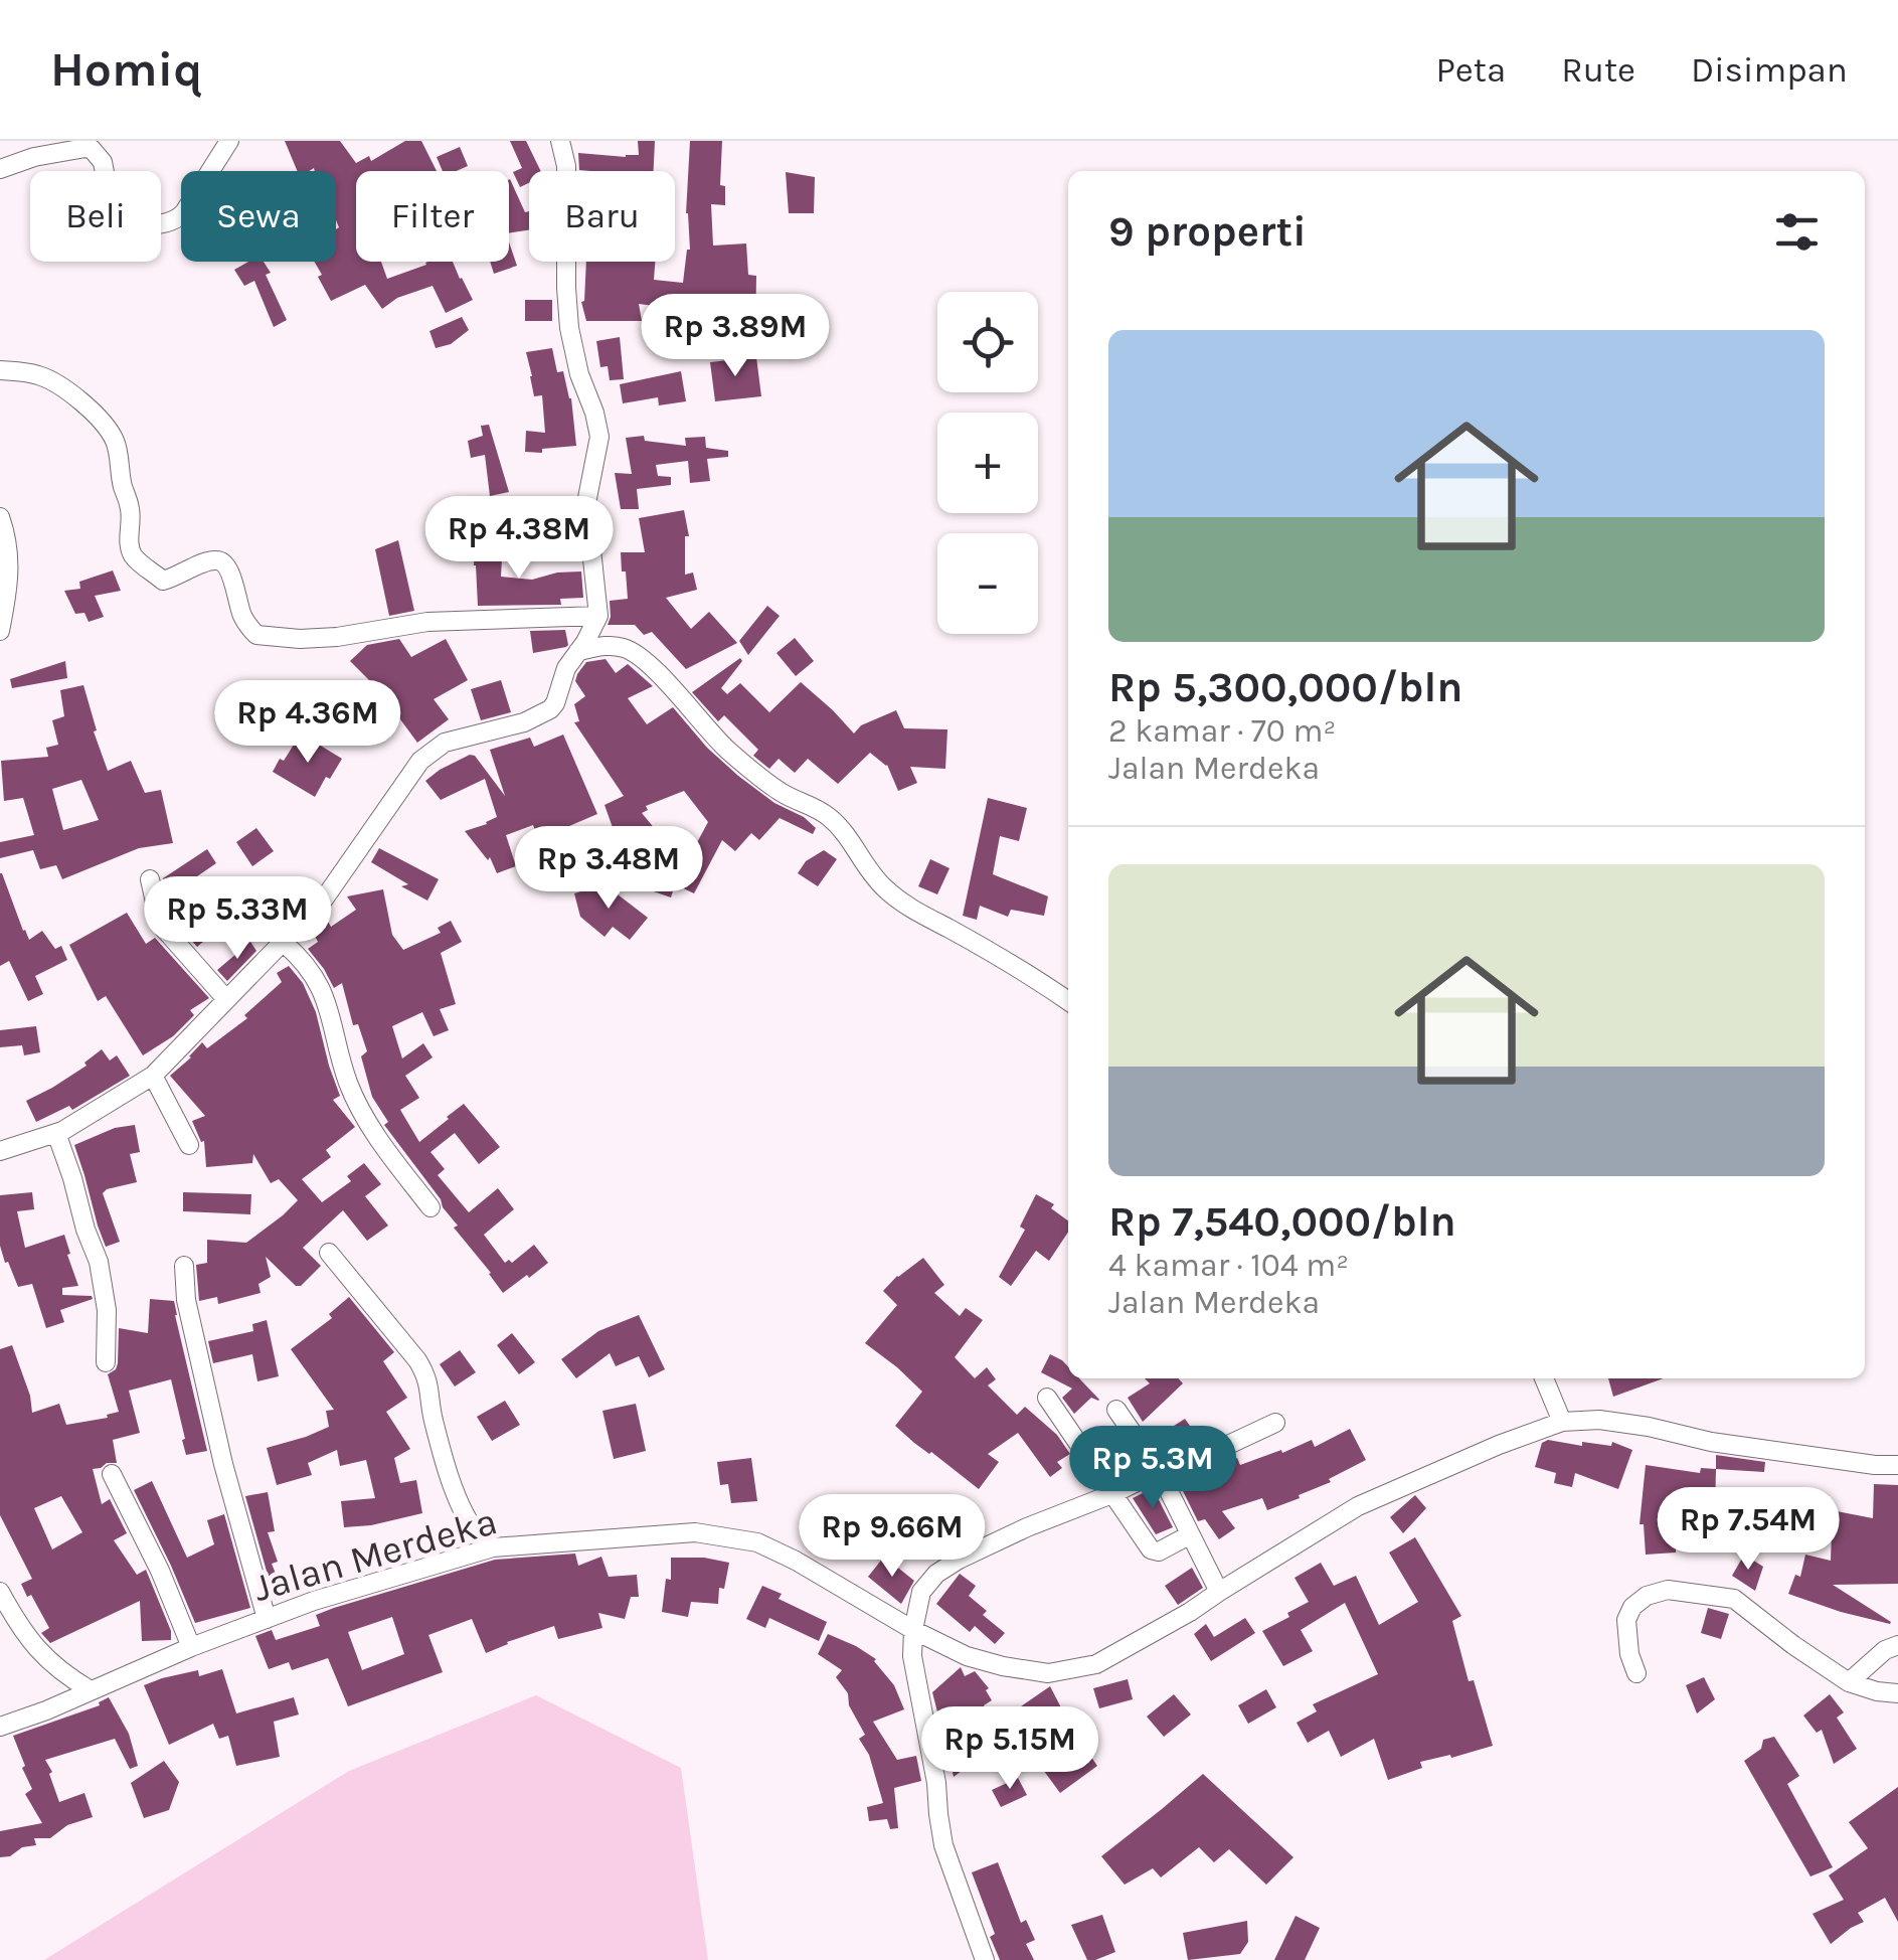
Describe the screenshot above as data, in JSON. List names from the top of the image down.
{
  "streets": {
    "street": ["Jalan Merdeka"]
  },
  "page": {
    "header": "Homiq",
    "nav": ["Peta", "Rute", "Disimpan"],
    "chip": [
      "Beli",
      "Sewa",
      "Filter",
      "Baru"
    ],
    "heading": "9 properti",
    "map_buttons": ["+", "−"],
    "list": [
      {
        "name": "Rp 5,300,000/bln",
        "note": "2 kamar · 70 m² · Jalan Merdeka"
      },
      {
        "name": "Rp 7,540,000/bln",
        "note": "4 kamar · 104 m² · Jalan Merdeka"
      }
    ],
    "price": [
      "Rp 3.89M",
      "Rp 4.38M",
      "Rp 4.36M",
      "Rp 3.48M",
      "Rp 5.33M",
      "Rp 5.3M",
      "Rp 7.54M",
      "Rp 9.66M",
      "Rp 5.15M"
    ]
  }
}
